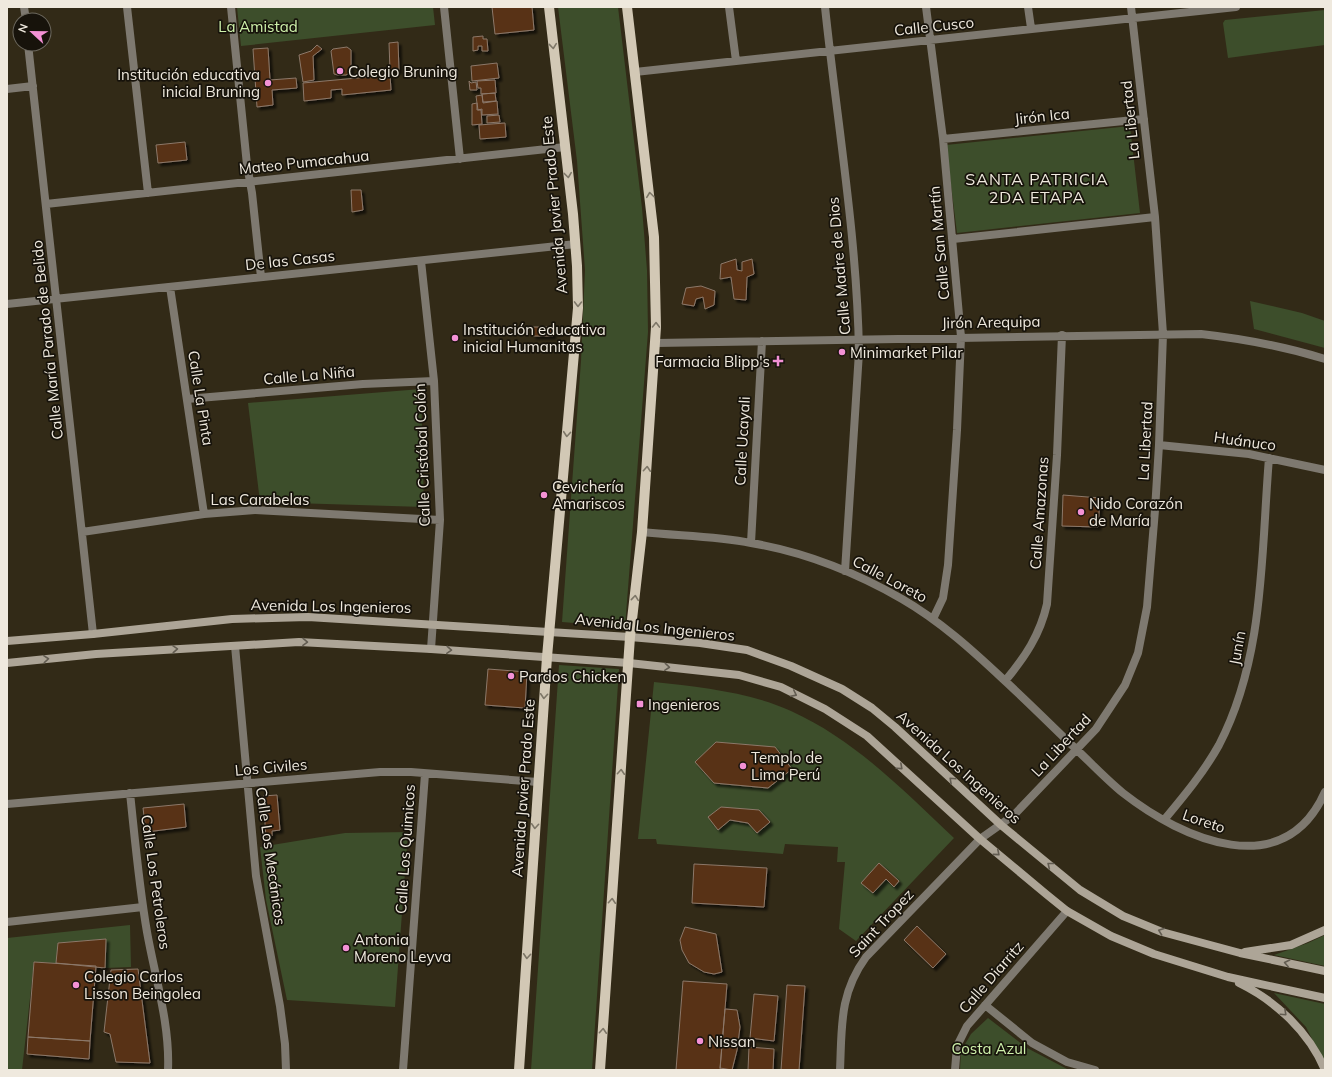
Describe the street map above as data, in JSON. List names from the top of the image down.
{
  "streets": {
    "main road": ["Avenida Javier Prado Este"],
    "street": [
      "Calle Cusco",
      "Jirón Ica",
      "La Libertad",
      "Mateo Pumacahua",
      "Calle San Martín",
      "De las Casas",
      "Calle Madre de Dios",
      "Jirón Arequipa",
      "Calle María Parado de Belido",
      "Calle La Niña",
      "Calle La Pinta",
      "Calle Ucayali",
      "Huánuco",
      "Calle Cristóbal Colón",
      "Las Carabelas",
      "Calle Amazonas",
      "Calle Loreto",
      "Avenida Los Ingenieros",
      "Junín",
      "Los Civiles",
      "Loreto",
      "Calle Los Quimicos",
      "Calle Los Mecánicos",
      "Calle Los Petroleros",
      "Saint Tropez",
      "Calle Diarritz"
    ]
  },
  "crossings": [
    ["Calle Cusco", "La Libertad"],
    ["Calle Cusco", "Calle San Martín"],
    ["Calle Cusco", "Calle Madre de Dios"],
    ["Jirón Ica", "La Libertad"],
    ["Jirón Ica", "Calle San Martín"],
    ["La Libertad", "Jirón Arequipa"],
    ["La Libertad", "Huánuco"],
    ["La Libertad", "Calle Loreto"],
    ["La Libertad", "Avenida Los Ingenieros"],
    ["La Libertad", "Loreto"],
    ["La Libertad", "Saint Tropez"],
    ["Mateo Pumacahua", "Avenida Javier Prado Este"],
    ["Mateo Pumacahua", "Calle María Parado de Belido"],
    ["Avenida Javier Prado Este", "De las Casas"],
    ["Avenida Javier Prado Este", "Avenida Los Ingenieros"],
    ["Avenida Javier Prado Este", "Los Civiles"],
    ["Calle San Martín", "Jirón Arequipa"],
    ["Calle San Martín", "Calle Loreto"],
    ["De las Casas", "Calle María Parado de Belido"],
    ["De las Casas", "Calle La Pinta"],
    ["De las Casas", "Calle Cristóbal Colón"],
    ["Calle Madre de Dios", "Jirón Arequipa"],
    ["Calle Madre de Dios", "Calle Loreto"],
    ["Jirón Arequipa", "Calle Ucayali"],
    ["Jirón Arequipa", "Calle Amazonas"],
    ["Calle María Parado de Belido", "Las Carabelas"],
    ["Calle María Parado de Belido", "Avenida Los Ingenieros"],
    ["Calle La Niña", "Calle La Pinta"],
    ["Calle La Niña", "Calle Cristóbal Colón"],
    ["Calle La Pinta", "Las Carabelas"],
    ["Calle Ucayali", "Calle Loreto"],
    ["Huánuco", "Junín"],
    ["Calle Cristóbal Colón", "Las Carabelas"],
    ["Calle Cristóbal Colón", "Avenida Los Ingenieros"],
    ["Calle Amazonas", "Calle Loreto"],
    ["Calle Loreto", "Loreto"],
    ["Avenida Los Ingenieros", "Saint Tropez"],
    ["Junín", "Loreto"],
    ["Los Civiles", "Calle Los Quimicos"],
    ["Los Civiles", "Calle Los Mecánicos"],
    ["Los Civiles", "Calle Los Petroleros"]
  ],
  "districts": ["SANTA PATRICIA 2DA ETAPA"],
  "parks": ["La Amistad", "Costa Azul"],
  "places": {
    "other": [
      "Colegio Bruning",
      "Institución educativa inicial Bruning",
      "Institución educativa inicial Humanitas",
      "Minimarket Pilar",
      "Cevichería Amariscos",
      "Nido Corazón de María",
      "Pardos Chicken",
      "Templo de Lima Perú",
      "Antonia Moreno Leyva",
      "Colegio Carlos Lisson Beingolea",
      "Nissan"
    ],
    "health": ["Farmacia Blipp's"],
    "transit": ["Ingenieros"]
  },
  "north": "left"
}
